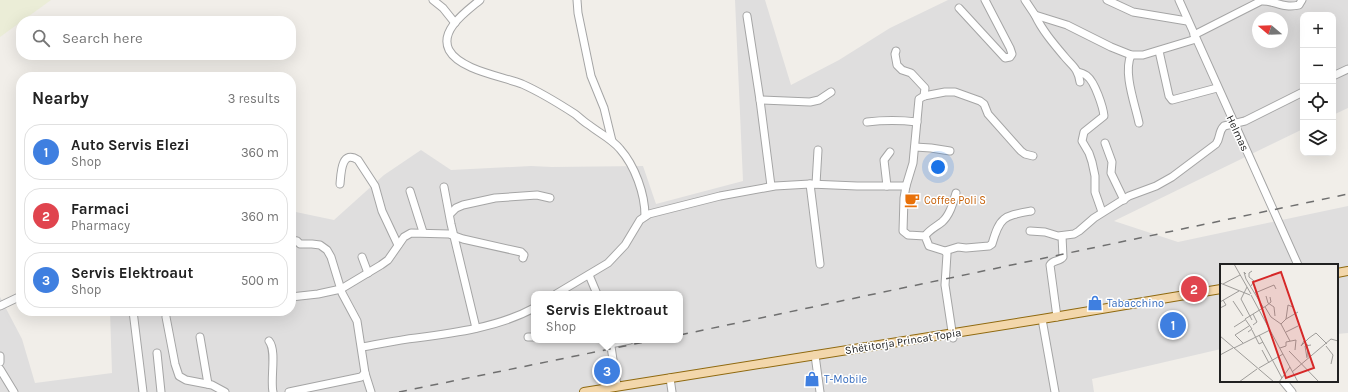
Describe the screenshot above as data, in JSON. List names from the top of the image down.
{
  "streets": {
    "main road": ["Shëtitorja Princat Topia"],
    "street": ["Helmas"]
  },
  "places": {
    "cafe": ["Coffee Poli S"],
    "shop": ["Tabacchino", "T-Mobile"]
  },
  "north": "left",
  "page": {
    "map_buttons": ["+", "−"],
    "search": "Search here",
    "heading": ["Nearby", "3 results"],
    "list": [
      {
        "mark": "1",
        "name": "Auto Servis Elezi",
        "note": "Shop",
        "value": "360 m"
      },
      {
        "mark": "2",
        "name": "Farmaci",
        "note": "Pharmacy",
        "value": "360 m"
      },
      {
        "mark": "3",
        "name": "Servis Elektroaut",
        "note": "Shop",
        "value": "500 m"
      }
    ],
    "pins": ["2", "1", "3"],
    "popup": ["Servis Elektroaut", "Shop"]
  }
}
